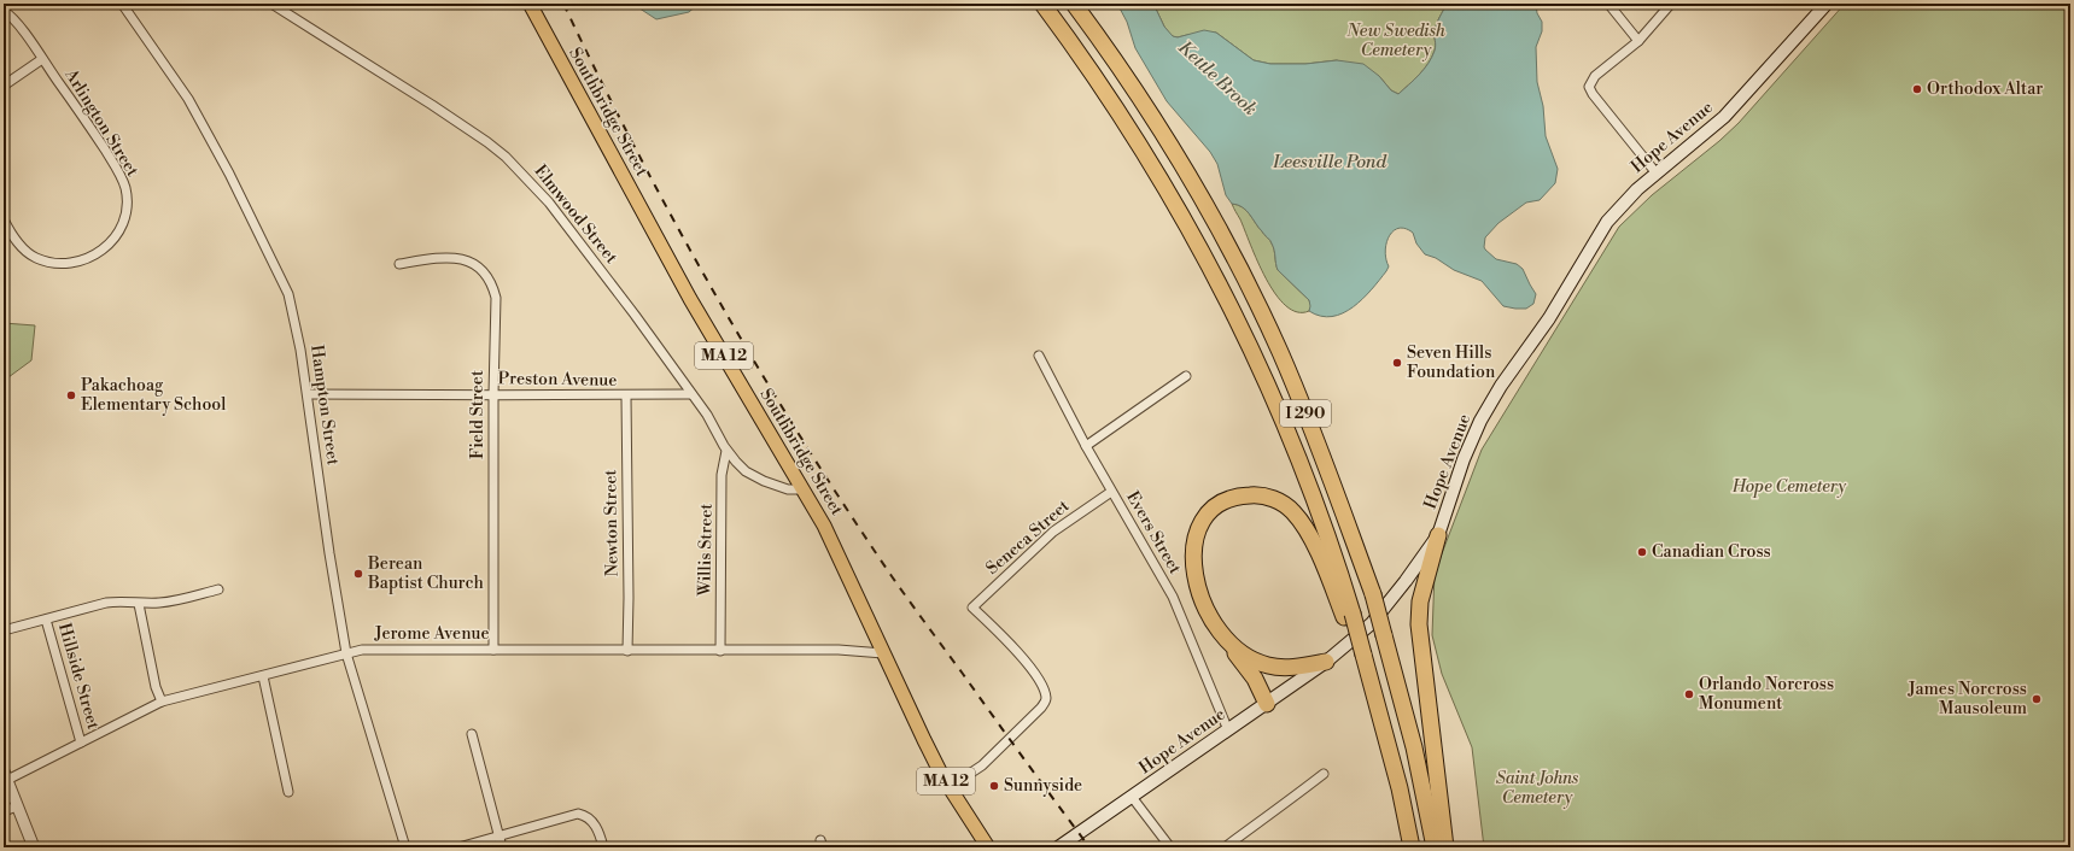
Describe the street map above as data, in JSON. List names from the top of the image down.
{
  "streets": {
    "highway": ["I 290"],
    "main road": ["Southbridge Street", "Hope Avenue", "MA 12"],
    "street": [
      "Arlington Street",
      "Elmwood Street",
      "Preston Avenue",
      "Hampton Street",
      "Field Street",
      "Newton Street",
      "Evers Street",
      "Seneca Street",
      "Willis Street",
      "Jerome Avenue",
      "Hillside Street"
    ]
  },
  "crossings": [
    ["Southbridge Street", "Elmwood Street"],
    ["Southbridge Street", "Seneca Street"],
    ["Southbridge Street", "Jerome Avenue"],
    ["Hope Avenue", "Evers Street"],
    ["Elmwood Street", "Preston Avenue"],
    ["Elmwood Street", "Willis Street"],
    ["Preston Avenue", "Hampton Street"],
    ["Preston Avenue", "Field Street"],
    ["Preston Avenue", "Newton Street"],
    ["Hampton Street", "Jerome Avenue"],
    ["Field Street", "Jerome Avenue"],
    ["Newton Street", "Jerome Avenue"],
    ["Evers Street", "Seneca Street"],
    ["Willis Street", "Jerome Avenue"],
    ["Jerome Avenue", "Hillside Street"]
  ],
  "water": ["Kettle Brook", "Leesville Pond"],
  "parks": ["New Swedish Cemetery", "Hope Cemetery", "Saint Johns Cemetery"],
  "places": [
    "Orthodox Altar",
    "Seven Hills Foundation",
    "Pakachoag Elementary School",
    "Canadian Cross",
    "Berean Baptist Church",
    "Orlando Norcross Monument",
    "James Norcross Mausoleum",
    "Sunnyside"
  ]
}
